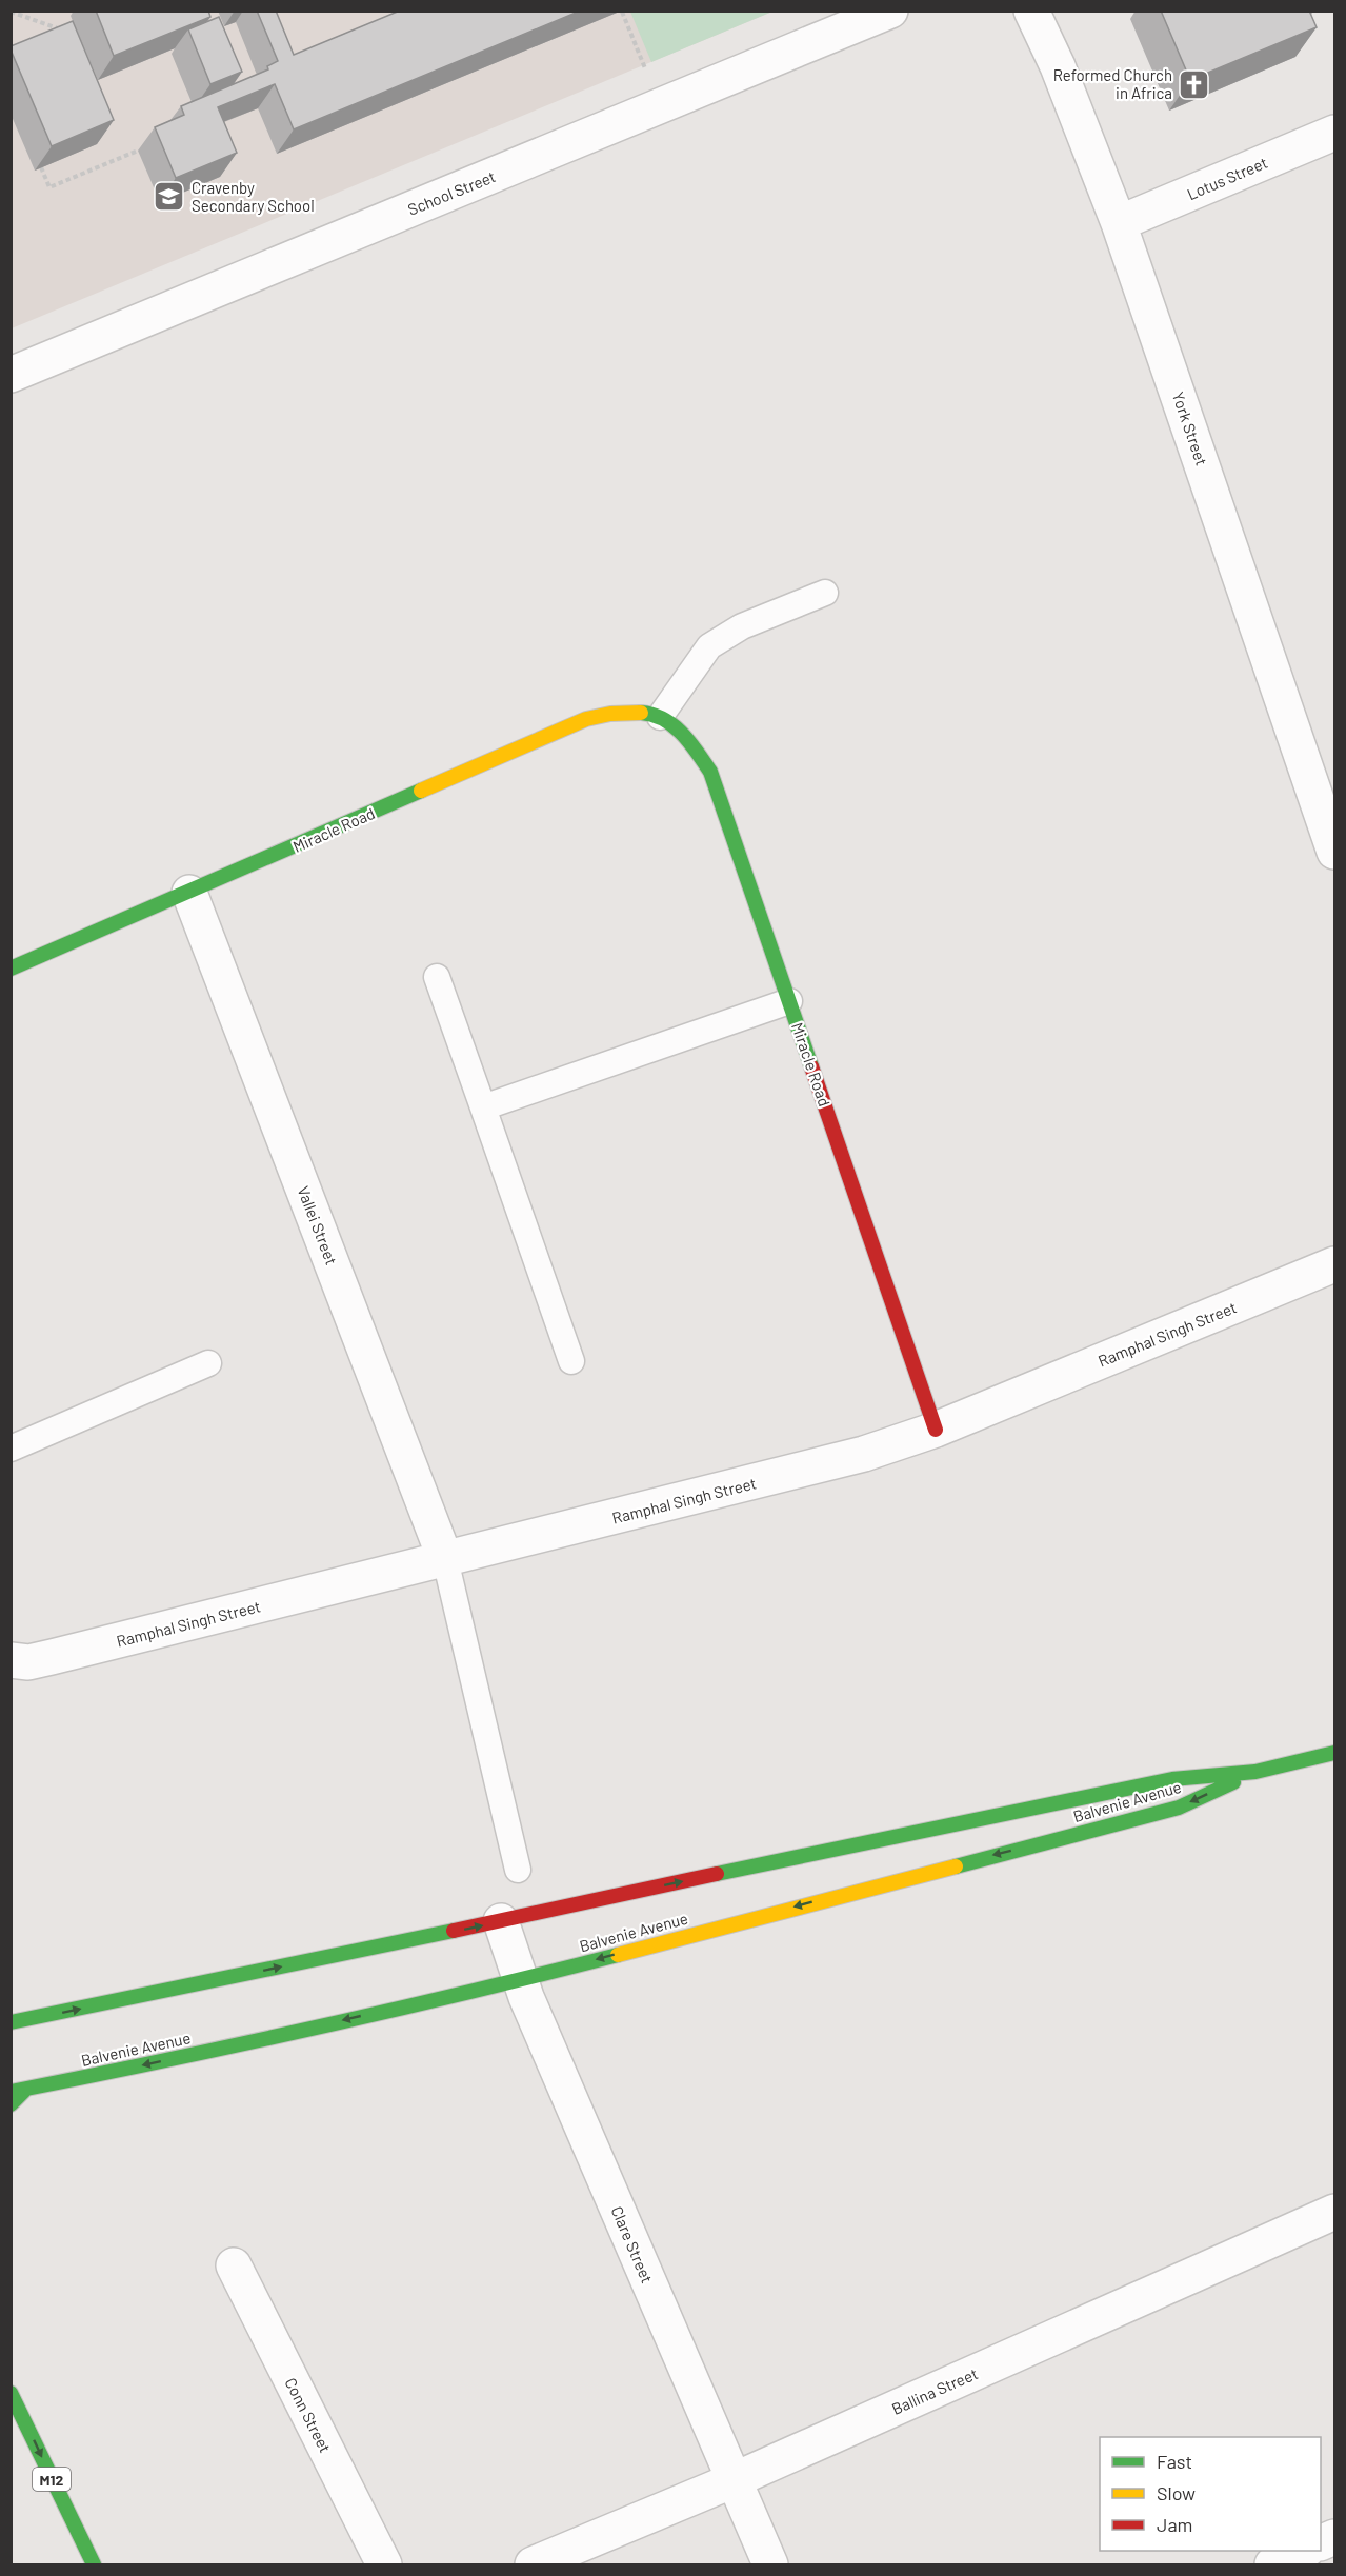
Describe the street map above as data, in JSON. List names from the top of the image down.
{
  "streets": {
    "street": [
      "Lotus Street",
      "School Street",
      "York Street",
      "Miracle Road",
      "Vallei Street",
      "Ramphal Singh Street",
      "Balvenie Avenue",
      "Clare Street",
      "Ballina Street",
      "Conn Street",
      "M12"
    ]
  },
  "crossings": [
    ["Lotus Street", "York Street"],
    ["Miracle Road", "Vallei Street"],
    ["Miracle Road", "Ramphal Singh Street"],
    ["Vallei Street", "Ramphal Singh Street"],
    ["Balvenie Avenue", "Clare Street"],
    ["Clare Street", "Ballina Street"]
  ],
  "places": {
    "church": ["Reformed Church in Africa"],
    "school or university": ["Cravenby Secondary School"]
  },
  "legend": ["Fast", "Slow", "Jam"]
}
